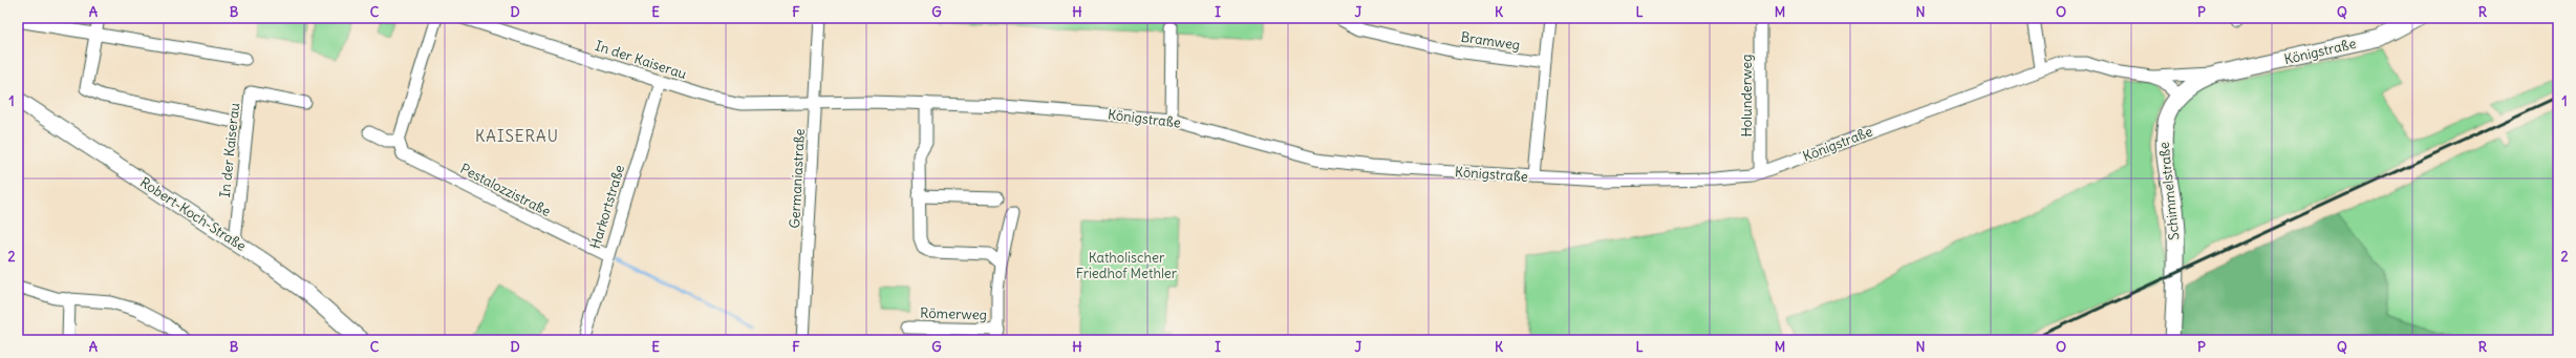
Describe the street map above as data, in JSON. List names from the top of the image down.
{
  "streets": {
    "street": [
      "Bramweg",
      "Königstraße",
      "In der Kaiserau",
      "Holunderweg",
      "Germaniastraße",
      "Pestalozzistraße",
      "Schimmelstraße",
      "Harkortstraße",
      "Robert-Koch-Straße",
      "Römerweg"
    ]
  },
  "crossings": [
    ["Königstraße", "In der Kaiserau"],
    ["Königstraße", "Holunderweg"],
    ["Königstraße", "Germaniastraße"],
    ["Königstraße", "Schimmelstraße"],
    ["In der Kaiserau", "Germaniastraße"],
    ["In der Kaiserau", "Harkortstraße"],
    ["In der Kaiserau", "Robert-Koch-Straße"],
    ["Pestalozzistraße", "Harkortstraße"]
  ],
  "districts": ["KAISERAU"],
  "parks": ["Katholischer Friedhof Methler"],
  "grid": {
    "columns": [
      "A",
      "B",
      "C",
      "D",
      "E",
      "F",
      "G",
      "H",
      "I",
      "J",
      "K",
      "L",
      "M",
      "N",
      "O",
      "P",
      "Q",
      "R"
    ],
    "rows": ["1", "2"]
  }
}
